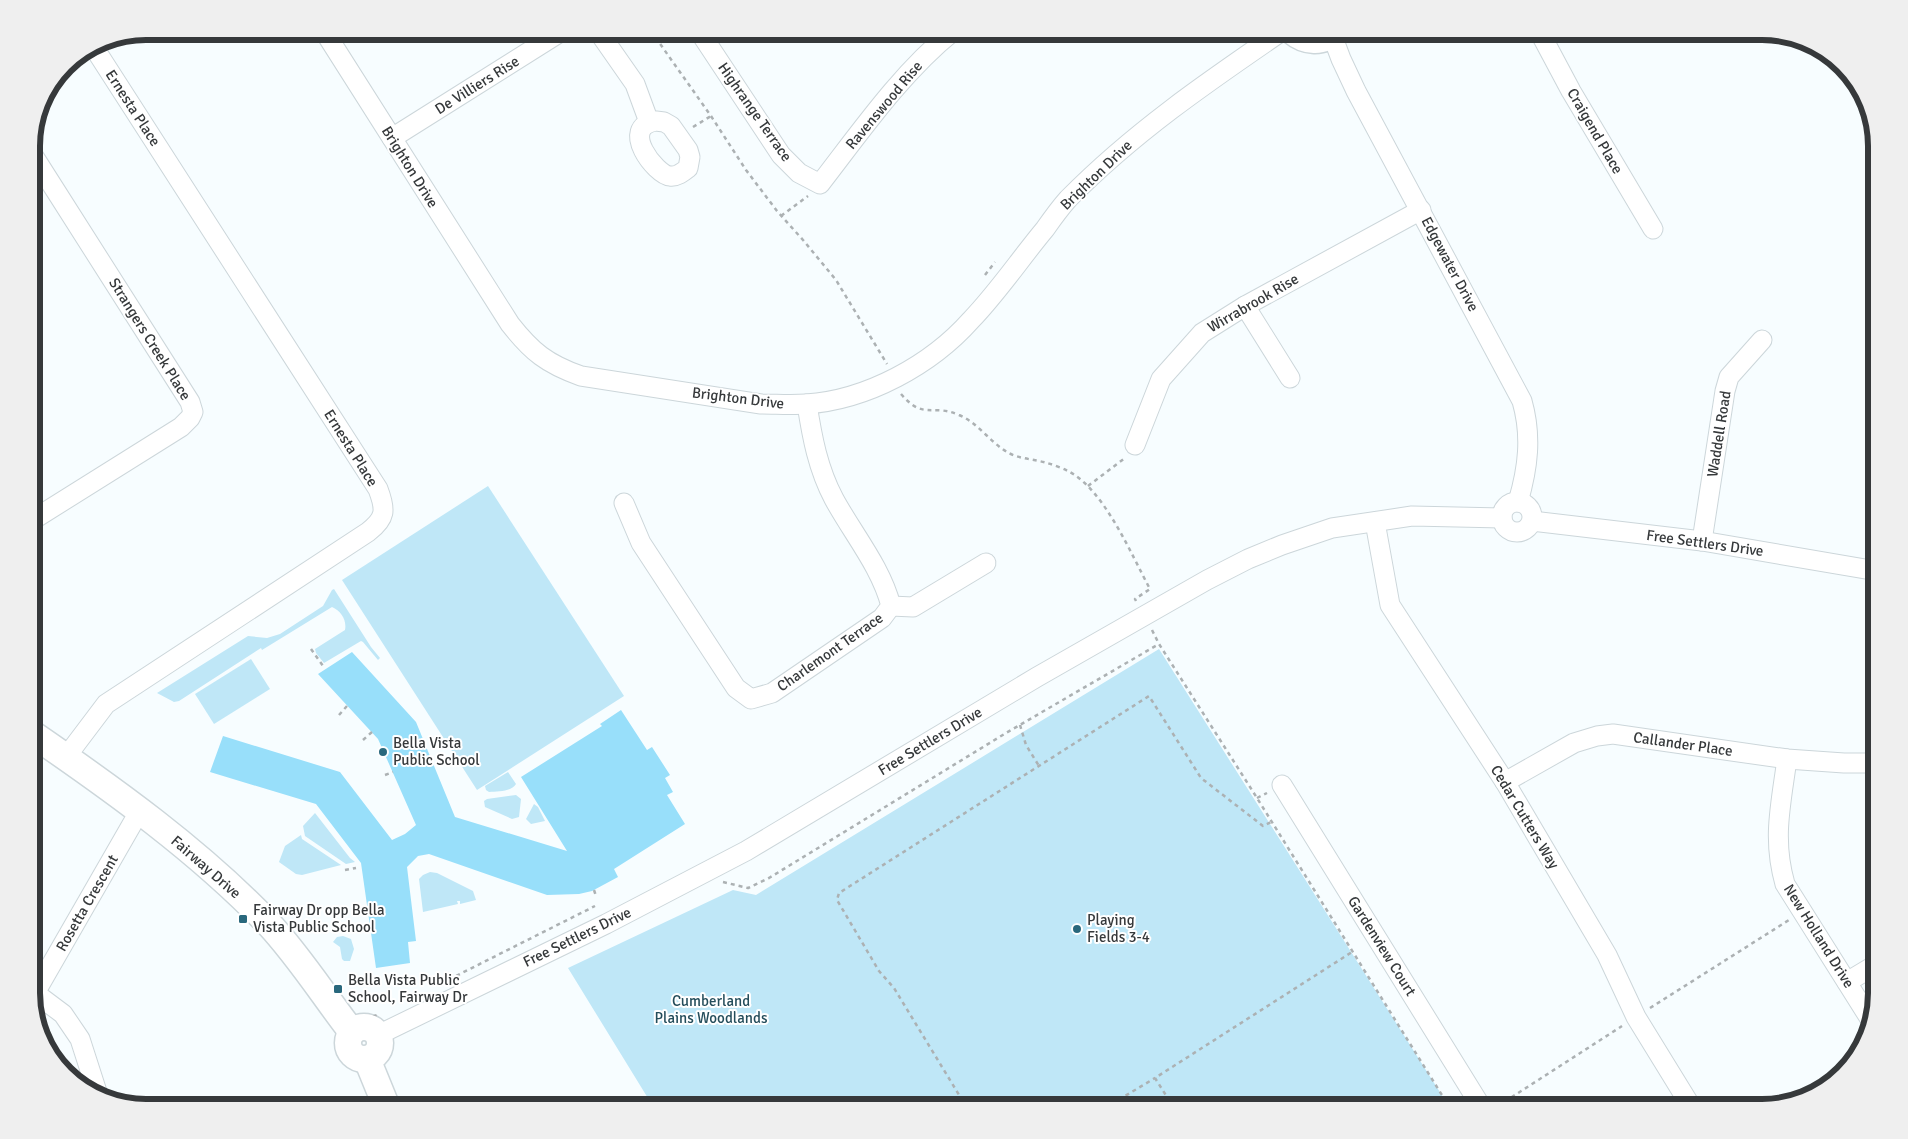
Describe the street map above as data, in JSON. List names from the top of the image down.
{
  "streets": {
    "street": [
      "De Villiers Rise",
      "Ravenswood Rise",
      "Ernesta Place",
      "Highrange Terrace",
      "Craigend Place",
      "Brighton Drive",
      "Edgewater Drive",
      "Wirrabrook Rise",
      "Strangers Creek Place",
      "Waddell Road",
      "Free Settlers Drive",
      "Charlemont Terrace",
      "Callander Place",
      "Cedar Cutters Way",
      "Fairway Drive",
      "Rosetta Crescent",
      "New Holland Drive",
      "Gardenview Court"
    ]
  },
  "crossings": [
    ["De Villiers Rise", "Brighton Drive"],
    ["Ravenswood Rise", "Highrange Terrace"],
    ["Ernesta Place", "Fairway Drive"],
    ["Brighton Drive", "Charlemont Terrace"],
    ["Edgewater Drive", "Wirrabrook Rise"],
    ["Edgewater Drive", "Free Settlers Drive"],
    ["Waddell Road", "Free Settlers Drive"],
    ["Free Settlers Drive", "Cedar Cutters Way"],
    ["Free Settlers Drive", "Fairway Drive"],
    ["Callander Place", "Cedar Cutters Way"],
    ["Callander Place", "New Holland Drive"],
    ["Fairway Drive", "Rosetta Crescent"]
  ],
  "parks": ["Cumberland Plains Woodlands"],
  "places": {
    "other": ["Bella Vista Public School", "Playing Fields 3-4"],
    "transit": ["Fairway Dr opp Bella Vista Public School", "Bella Vista Public School, Fairway Dr"]
  }
}
